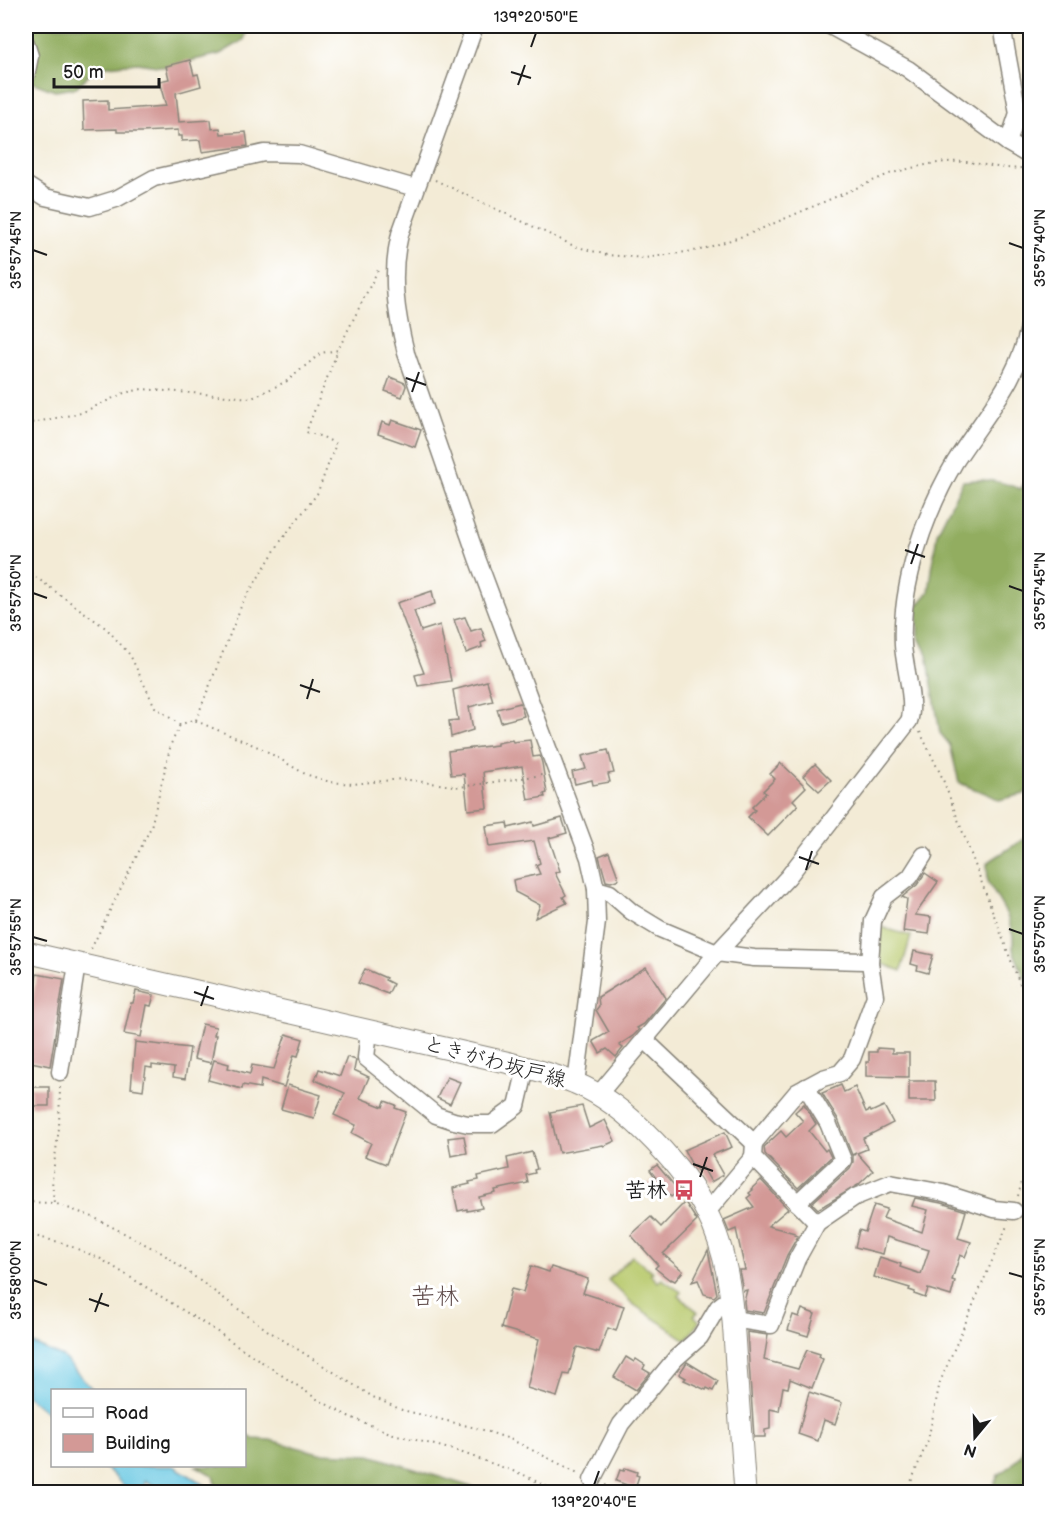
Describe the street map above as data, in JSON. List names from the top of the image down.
{
  "streets": {
    "main road": ["ときがわ坂戸線"]
  },
  "districts": ["苦林"],
  "places": {
    "bus stop": ["苦林"]
  },
  "legend": ["Road", "Building"],
  "scale_bar": "50 m",
  "north": "bottom",
  "coordinates": [
    "139°20'50\"E",
    "35°57'40\"N",
    "35°57'45\"N",
    "35°57'50\"N",
    "35°57'55\"N",
    "35°58'00\"N",
    "139°20'40\"E"
  ]
}
